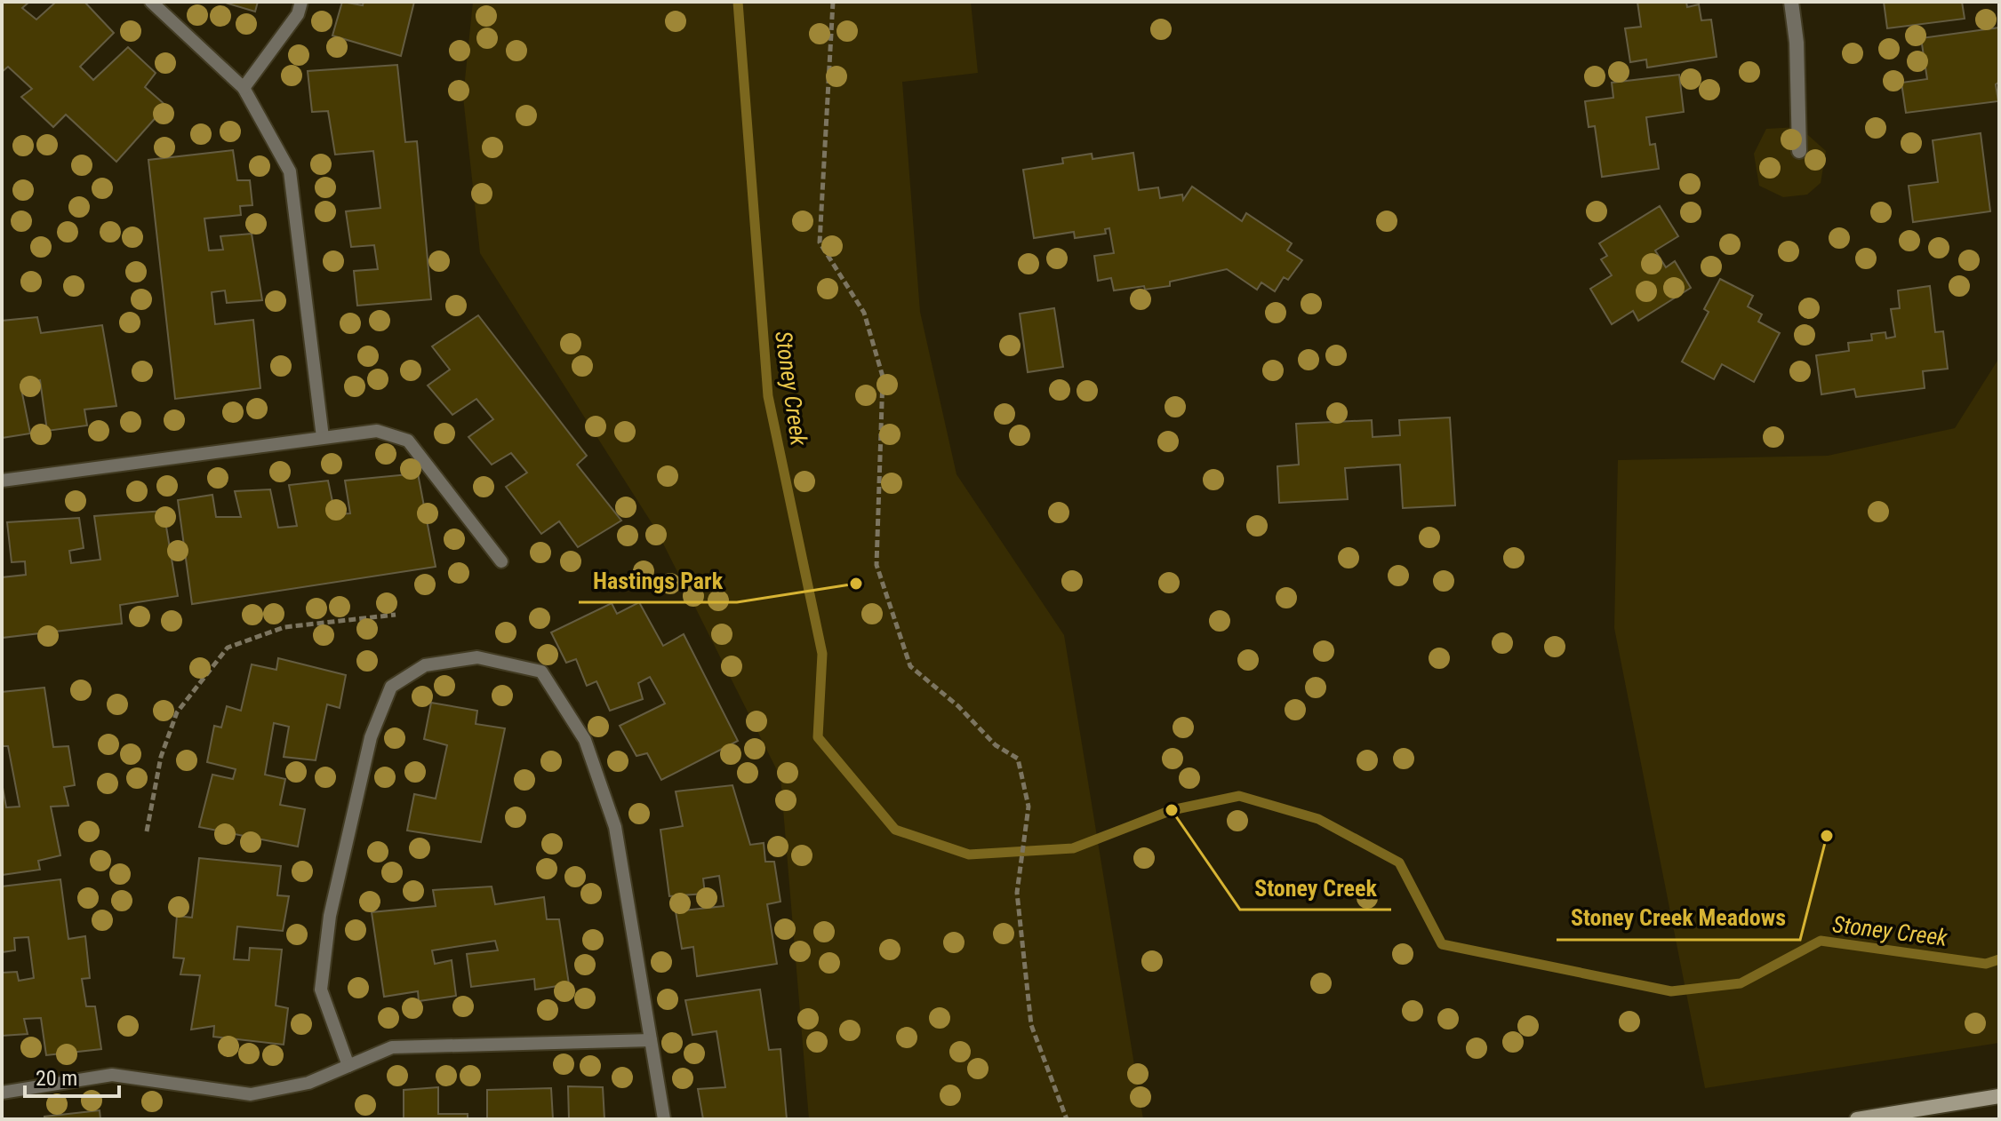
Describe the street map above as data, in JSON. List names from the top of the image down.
{
  "water": ["Stoney Creek"],
  "places": ["Hastings Park", "Stoney Creek", "Stoney Creek Meadows"],
  "scale_bar": "20 m"
}
